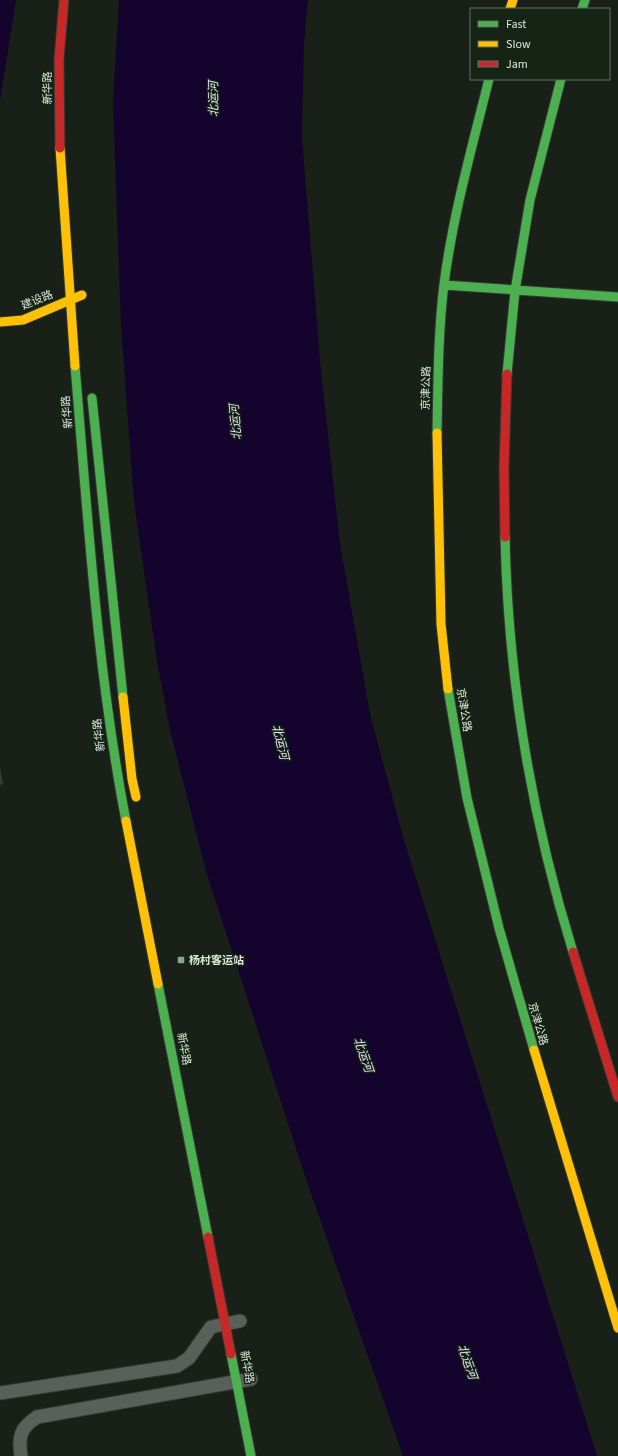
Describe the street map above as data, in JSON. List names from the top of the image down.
{
  "streets": {
    "main road": ["新华路", "建设路", "京津公路"]
  },
  "crossings": [
    ["新华路", "建设路"]
  ],
  "water": ["北运河"],
  "places": {
    "transit": ["杨村客运站"]
  },
  "legend": ["Fast", "Slow", "Jam"]
}
